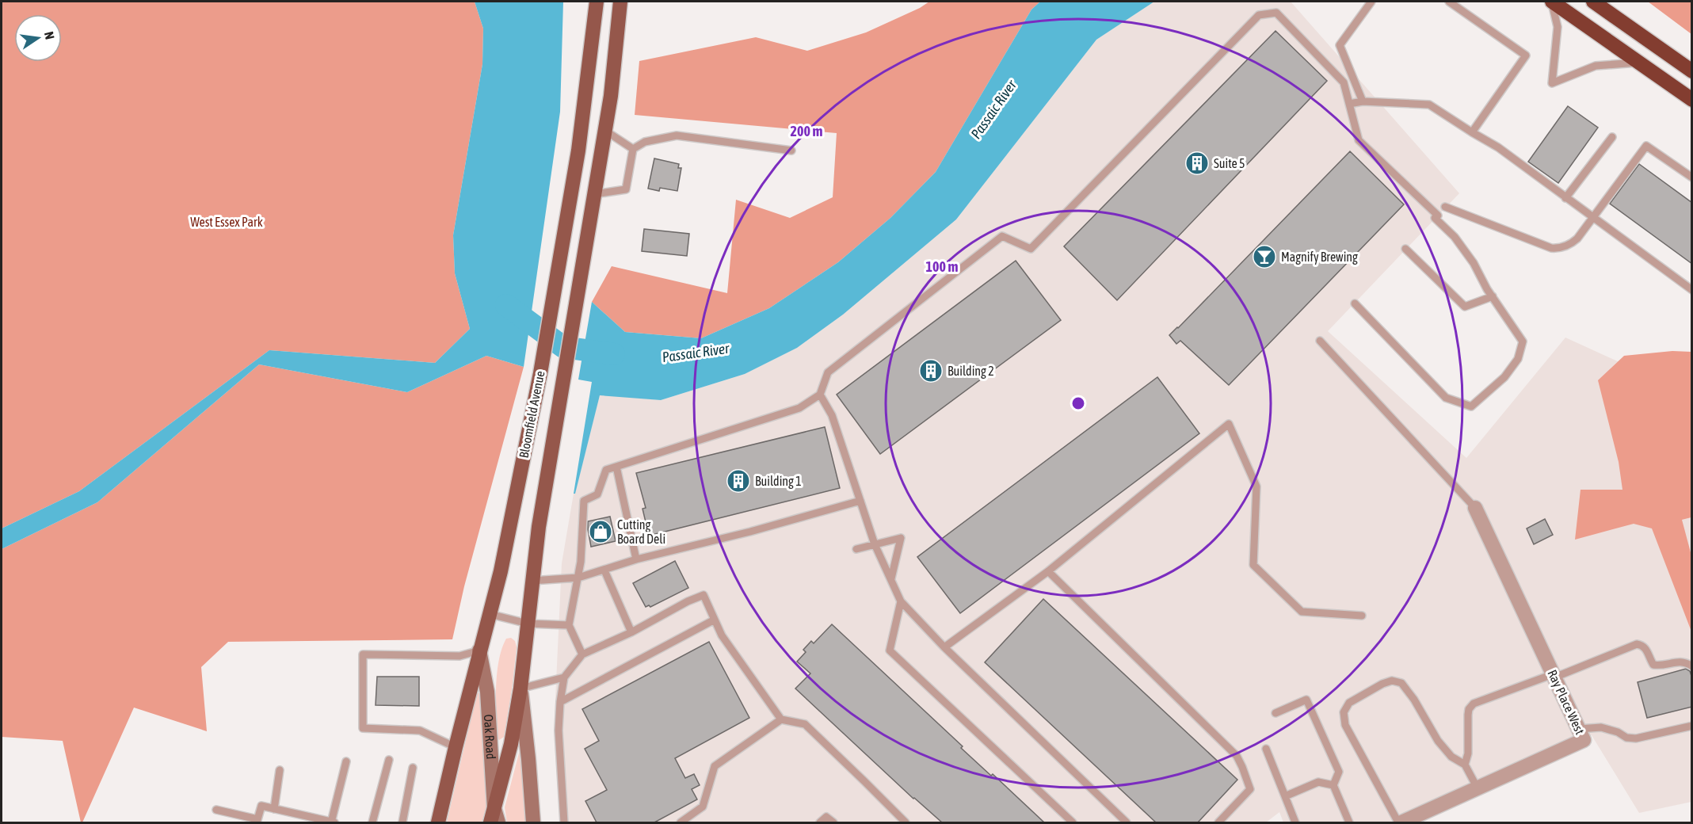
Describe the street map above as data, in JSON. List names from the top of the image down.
{
  "streets": {
    "main road": ["Bloomfield Avenue"],
    "street": ["Ray Place West", "Oak Road"]
  },
  "crossings": [
    ["Bloomfield Avenue", "Oak Road"]
  ],
  "water": ["Passaic River"],
  "parks": ["West Essex Park"],
  "places": {
    "building": ["Suite 5", "Building 2", "Building 1"],
    "bar": ["Magnify Brewing"],
    "shop": ["Cutting Board Deli"]
  },
  "north": "right",
  "rings": ["200 m", "100 m"]
}
